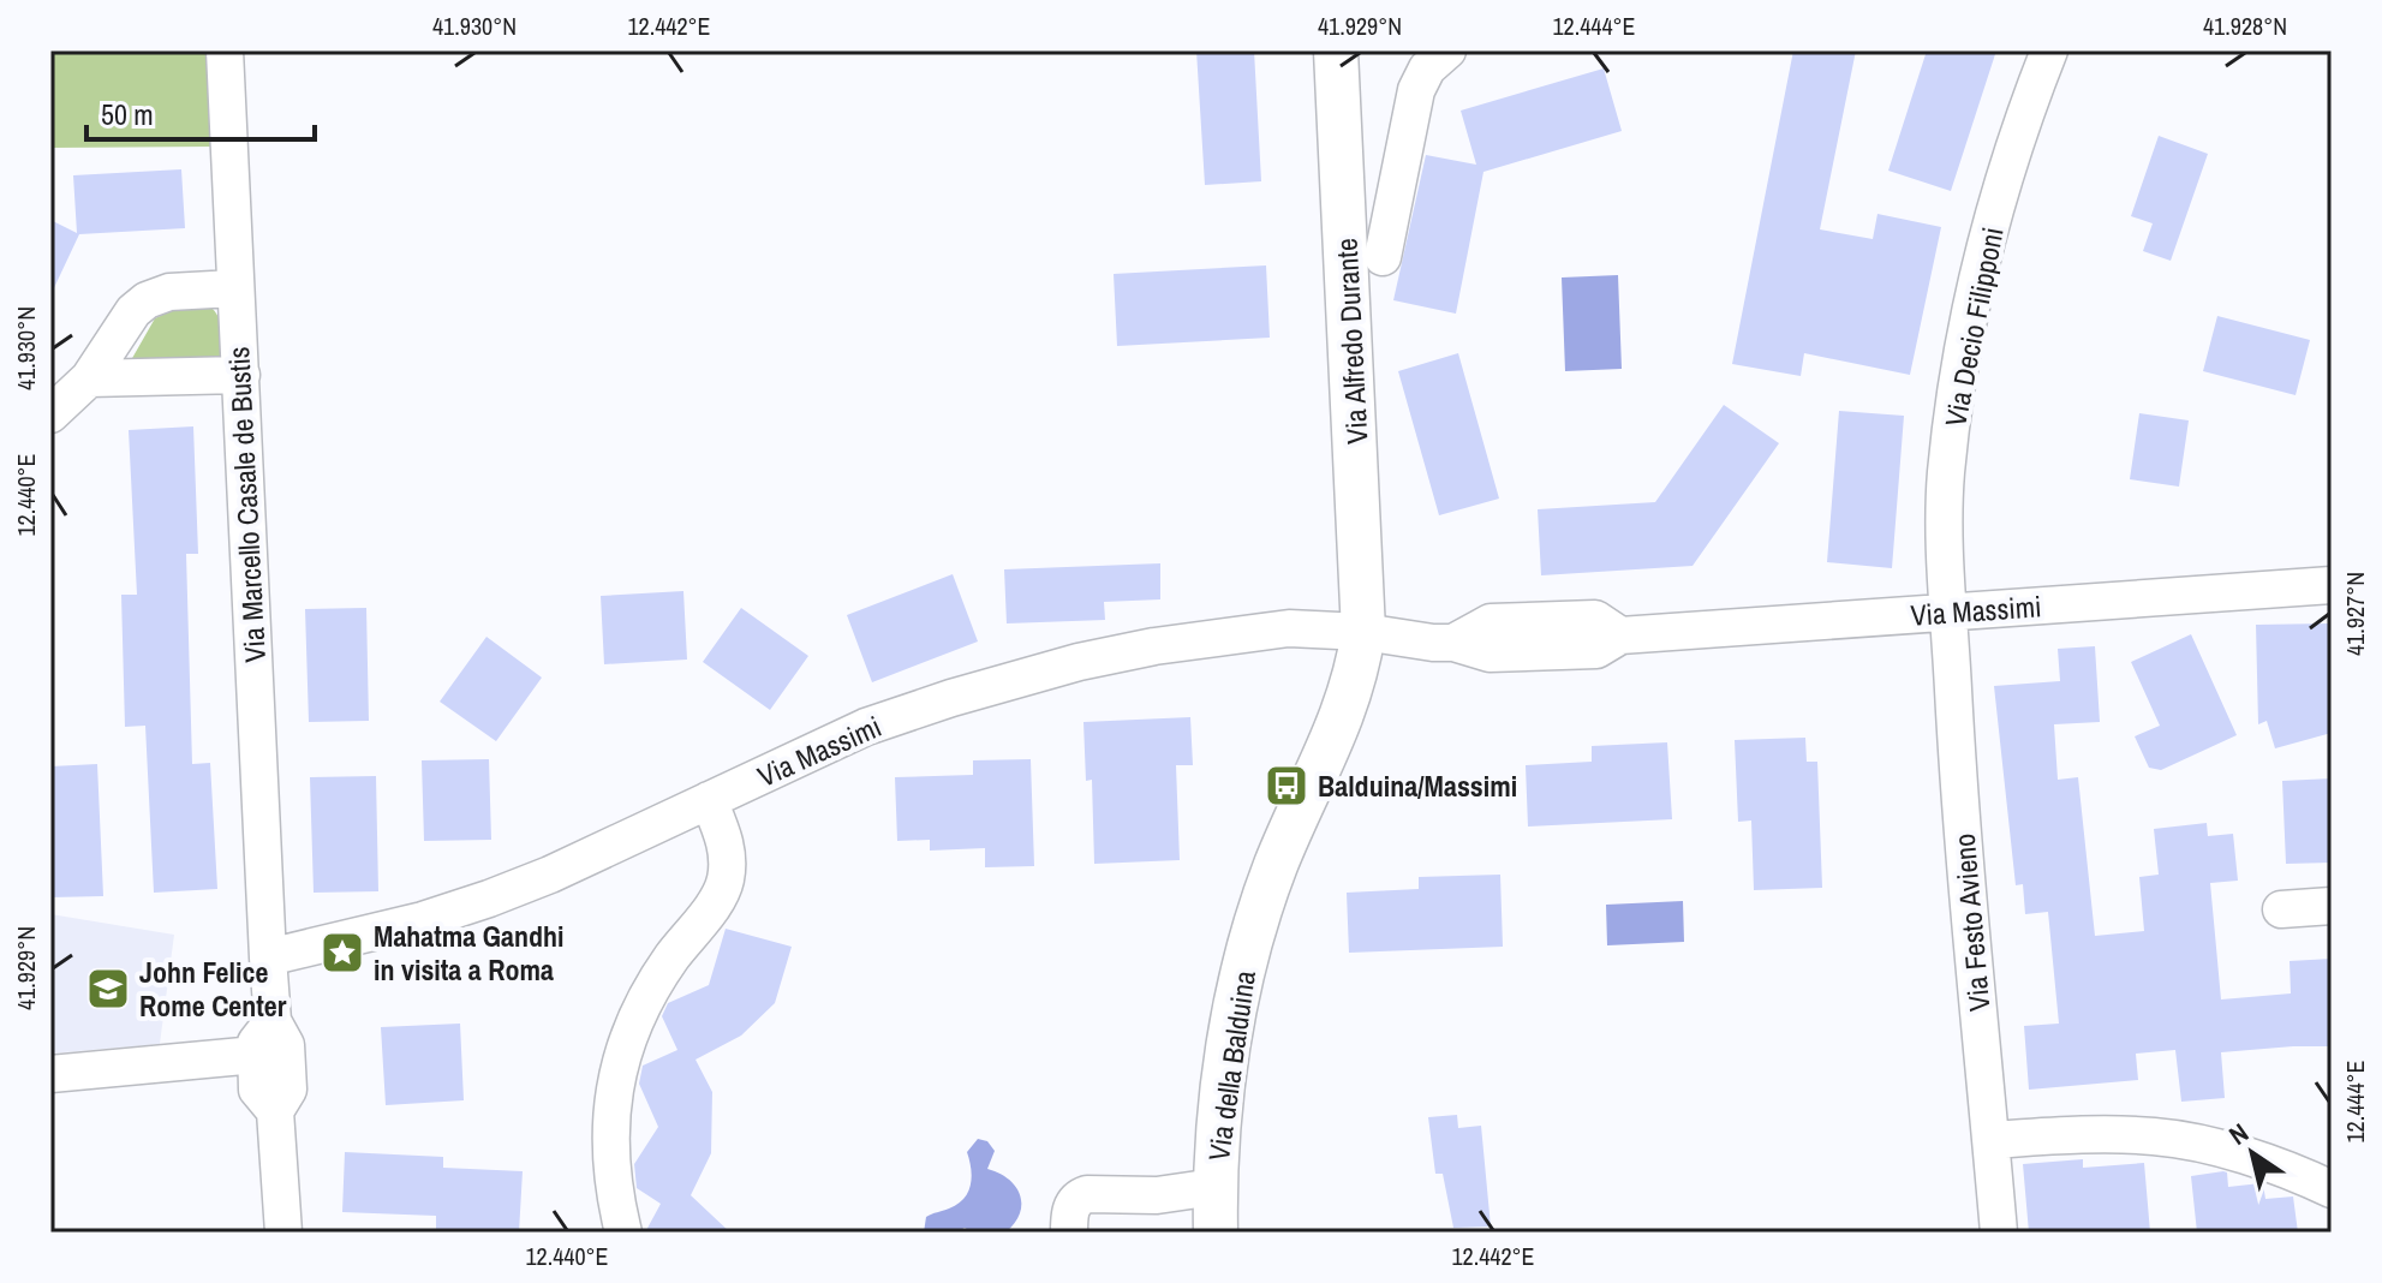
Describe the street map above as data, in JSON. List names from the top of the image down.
{
  "streets": {
    "street": [
      "Via Decio Filipponi",
      "Via Alfredo Durante",
      "Via Marcello Casale de Bustis",
      "Via Massimi",
      "Via Festo Avieno",
      "Via della Balduina"
    ]
  },
  "crossings": [
    ["Via Decio Filipponi", "Via Massimi"],
    ["Via Decio Filipponi", "Via Festo Avieno"],
    ["Via Alfredo Durante", "Via Massimi"],
    ["Via Alfredo Durante", "Via della Balduina"],
    ["Via Marcello Casale de Bustis", "Via Massimi"],
    ["Via Massimi", "Via Festo Avieno"],
    ["Via Massimi", "Via della Balduina"]
  ],
  "places": {
    "bus stop": ["Balduina/Massimi"],
    "place": ["Mahatma Gandhi in visita a Roma"],
    "school or university": ["John Felice Rome Center"]
  },
  "scale_bar": "50 m",
  "north": "top left",
  "coordinates": [
    "41.930°N",
    "12.442°E",
    "41.929°N",
    "12.444°E",
    "41.928°N",
    "12.440°E",
    "41.927°N"
  ]
}
